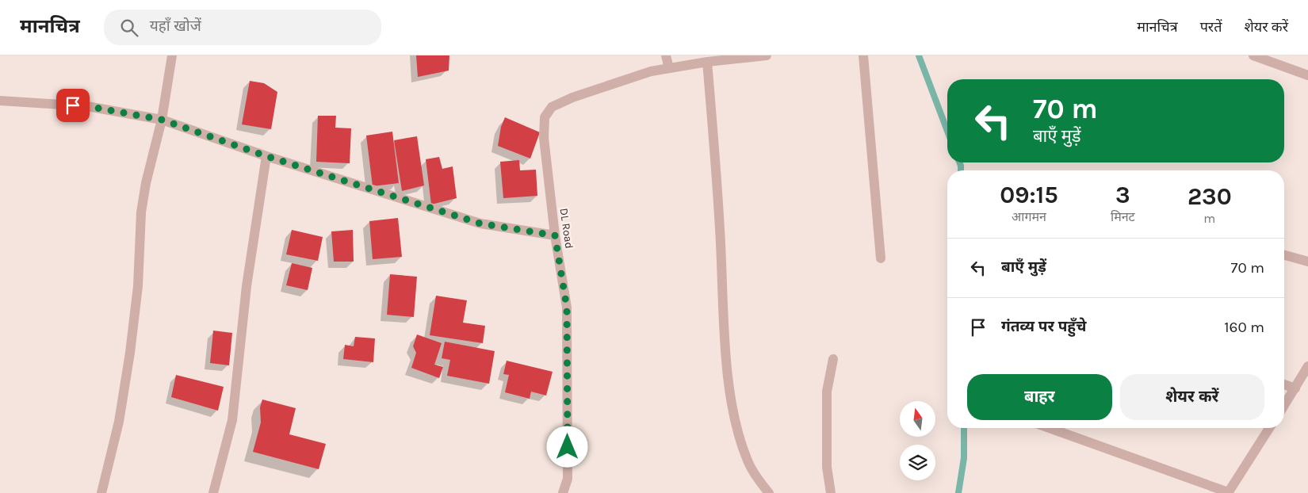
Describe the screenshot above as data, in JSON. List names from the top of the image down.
{
  "streets": {
    "street": ["DL Road"]
  },
  "north": "top",
  "page": {
    "header": "मानचित्र",
    "search": "यहाँ खोजें",
    "nav": ["मानचित्र", "परतें", "शेयर करें"],
    "turn": ["70 m", "बाएँ मुड़ें"],
    "eta": [
      "09:15",
      "आगमन",
      "3",
      "मिनट",
      "230",
      "m"
    ],
    "list": [
      {
        "name": "बाएँ मुड़ें",
        "value": "70 m"
      },
      {
        "name": "गंतव्य पर पहुँचे",
        "value": "160 m"
      }
    ],
    "buttons": ["बाहर", "शेयर करें"]
  }
}
